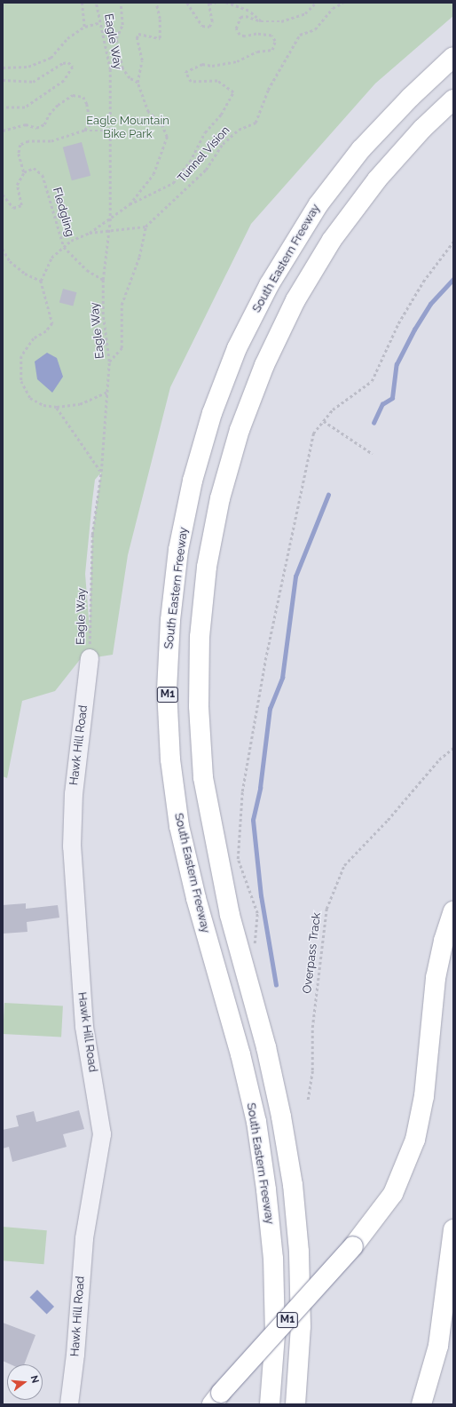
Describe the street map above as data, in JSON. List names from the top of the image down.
{
  "streets": {
    "main road": ["South Eastern Freeway", "M1"],
    "street": ["Hawk Hill Road"],
    "path": [
      "Eagle Way",
      "Tunnel Vision",
      "Fledgling",
      "Overpass Track"
    ]
  },
  "crossings": [
    ["Eagle Way", "Fledgling"],
    ["Eagle Way", "Hawk Hill Road"]
  ],
  "parks": ["Eagle Mountain Bike Park"],
  "north": "right"
}
